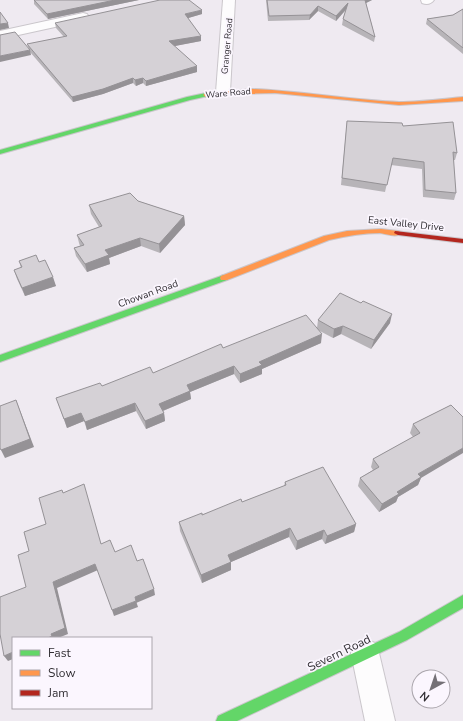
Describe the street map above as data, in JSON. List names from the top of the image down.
{
  "streets": {
    "street": [
      "Granger Road",
      "Ware Road",
      "East Valley Drive",
      "Chowan Road",
      "Severn Road"
    ]
  },
  "crossings": [
    ["Granger Road", "Ware Road"],
    ["East Valley Drive", "Chowan Road"]
  ],
  "legend": ["Fast", "Slow", "Jam"],
  "north": "bottom left"
}
